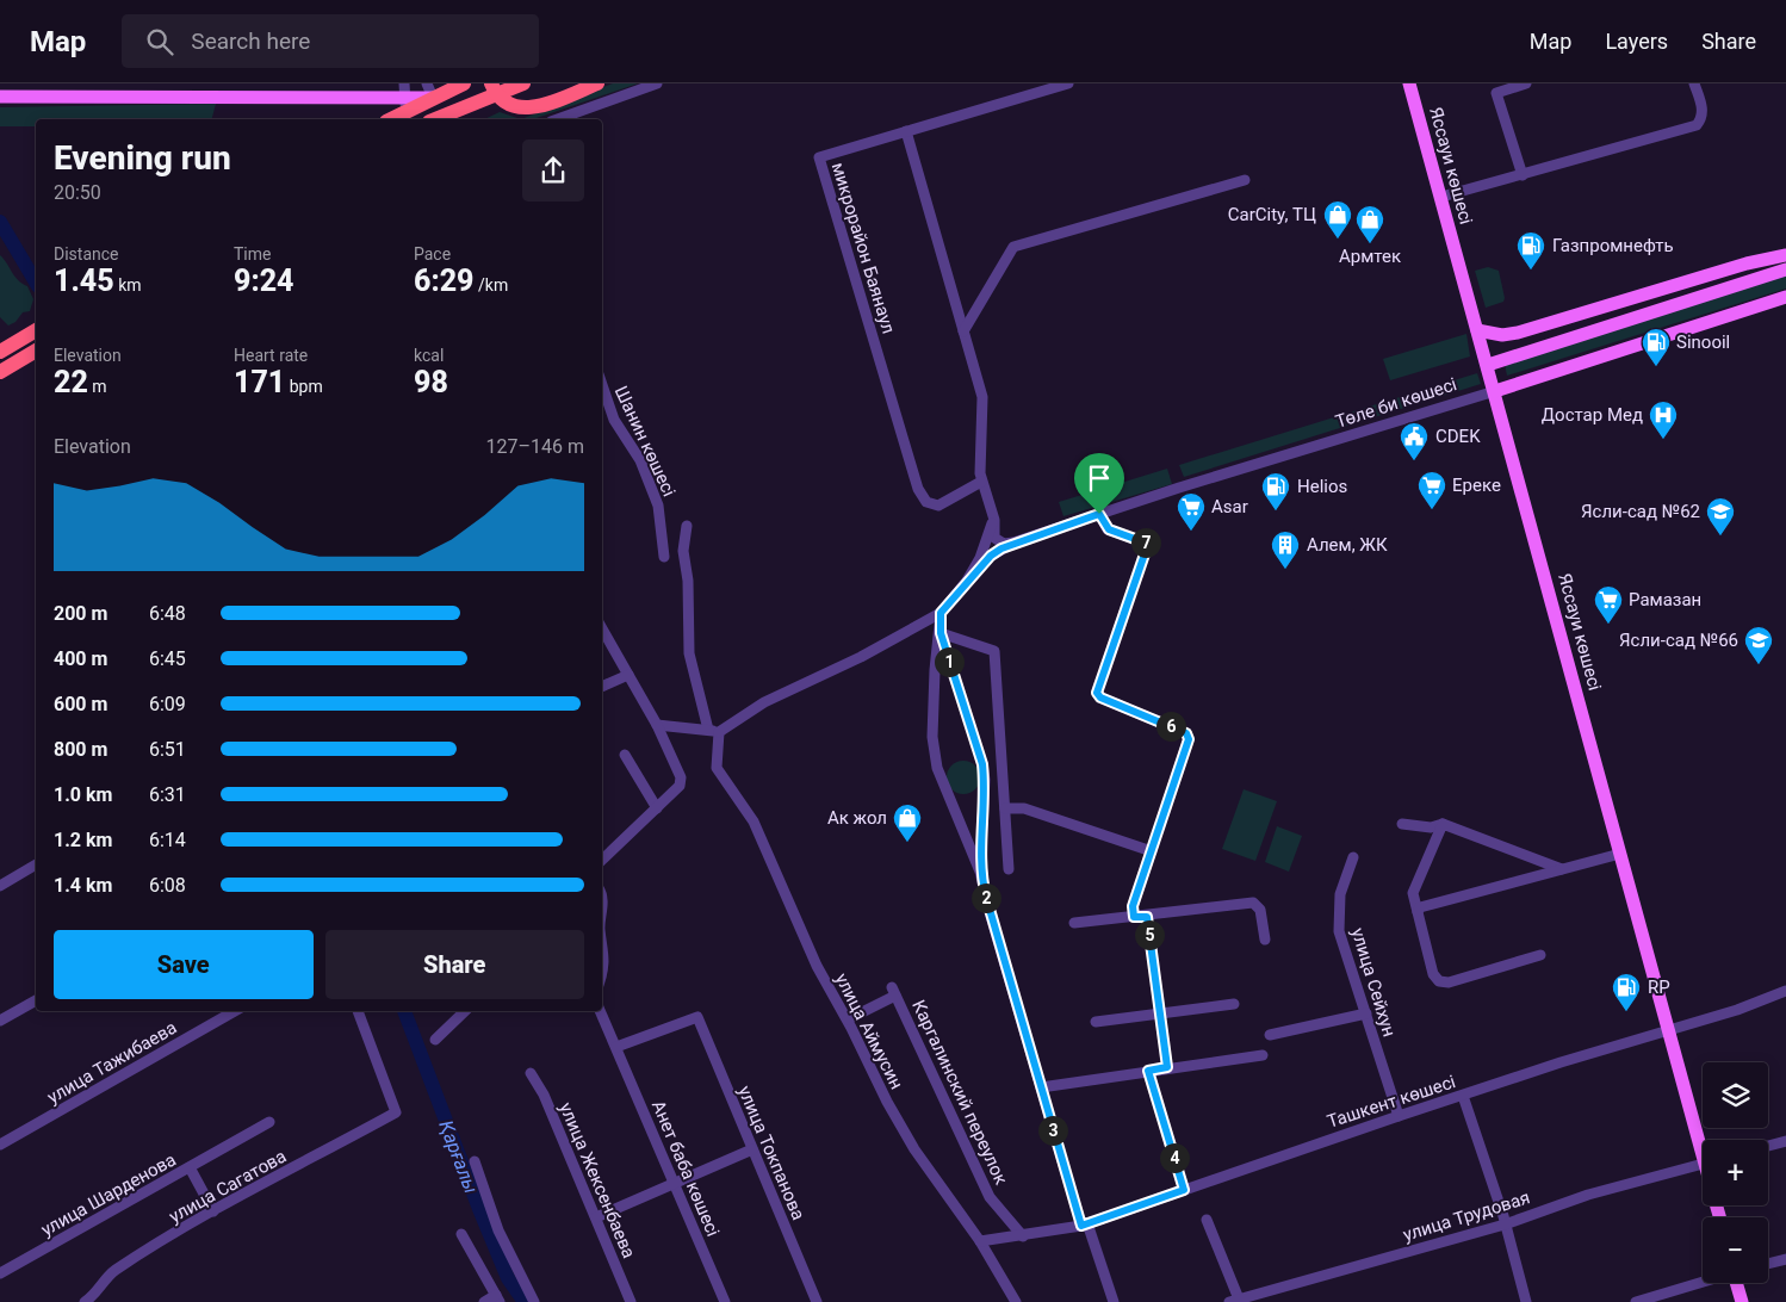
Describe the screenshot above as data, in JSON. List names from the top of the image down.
{
  "streets": {
    "main road": ["Яссауи көшесі", "Төле би көшесі"],
    "street": [
      "микрорайон Баянаул",
      "Шанин көшесі",
      "улица Сейхун",
      "улица Аймусин",
      "улица Тажибаева",
      "Каргалинский переулок",
      "Ташкент көшесі",
      "улица Токпанова",
      "Анет баба көшесі",
      "улица Жексенбаева",
      "улица Сагатова",
      "улица Шарденова",
      "улица Трудовая"
    ]
  },
  "crossings": [
    ["Яссауи көшесі", "Төле би көшесі"],
    ["Яссауи көшесі", "Ташкент көшесі"],
    ["улица Сейхун", "Ташкент көшесі"],
    ["улица Аймусин", "Каргалинский переулок"],
    ["улица Аймусин", "Ташкент көшесі"],
    ["Каргалинский переулок", "Ташкент көшесі"],
    ["улица Токпанова", "Анет баба көшесі"],
    ["улица Сагатова", "улица Шарденова"]
  ],
  "water": ["Қарғалы"],
  "places": {
    "shop": ["CarCity, ТЦ", "Армтек", "Ак жол"],
    "fuel station": [
      "Газпромнефть",
      "Sinooil",
      "Helios",
      "RP"
    ],
    "hospital": ["Достар Мед"],
    "public building": ["CDEK"],
    "supermarket": ["Ереке", "Asar", "Рамазан"],
    "school or university": ["Ясли-сад №62", "Ясли-сад №66"],
    "building": ["Алем, ЖК"]
  },
  "page": {
    "header": "Map",
    "search": "Search here",
    "nav": ["Map", "Layers", "Share"],
    "heading": ["Evening run", "20:50"],
    "stats": [
      ["Distance", "1.45 km"],
      ["Time", "9:24"],
      ["Pace", "6:29 /km"],
      ["Elevation", "22 m"],
      ["Heart rate", "171 bpm"],
      ["kcal", "98"]
    ],
    "chart": ["Elevation", "127–146 m"],
    "pins": [
      "7",
      "1",
      "6",
      "2",
      "5",
      "3",
      "4"
    ],
    "list": [
      {
        "name": "200 m",
        "note": "6:48"
      },
      {
        "name": "400 m",
        "note": "6:45"
      },
      {
        "name": "600 m",
        "note": "6:09"
      },
      {
        "name": "800 m",
        "note": "6:51"
      },
      {
        "name": "1.0 km",
        "note": "6:31"
      },
      {
        "name": "1.2 km",
        "note": "6:14"
      },
      {
        "name": "1.4 km",
        "note": "6:08"
      }
    ],
    "buttons": ["Save", "Share"],
    "map_buttons": ["+", "−"]
  }
}
